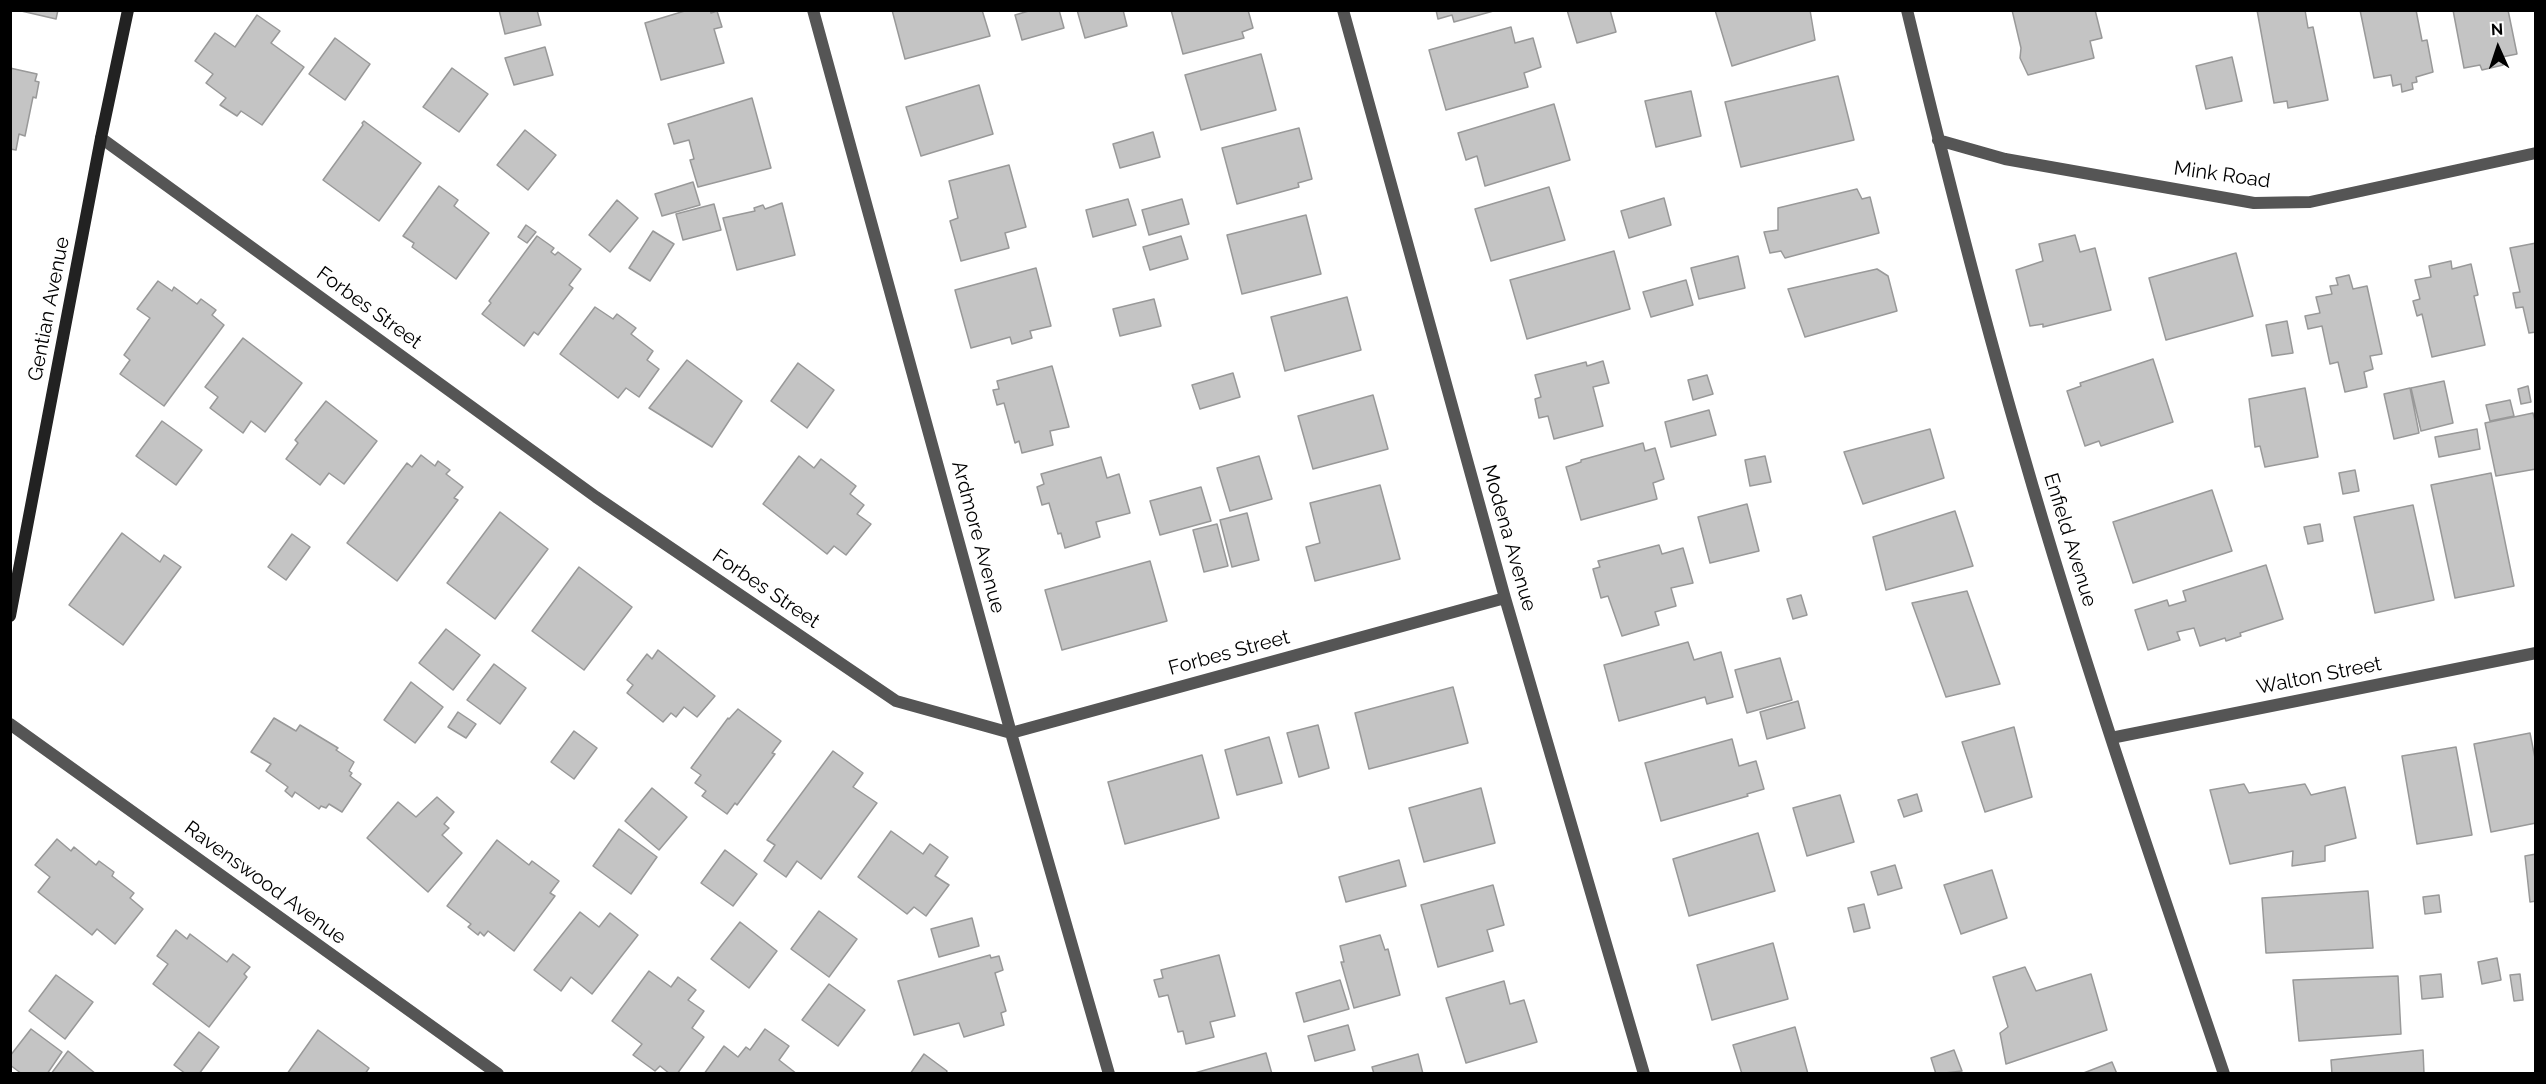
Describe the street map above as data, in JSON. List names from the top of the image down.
{
  "streets": {
    "street": [
      "Mink Road",
      "Forbes Street",
      "Gentian Avenue",
      "Ardmore Avenue",
      "Modena Avenue",
      "Enfield Avenue",
      "Walton Street",
      "Ravenswood Avenue"
    ]
  },
  "crossings": [
    ["Mink Road", "Enfield Avenue"],
    ["Forbes Street", "Gentian Avenue"],
    ["Forbes Street", "Ardmore Avenue"],
    ["Forbes Street", "Modena Avenue"],
    ["Enfield Avenue", "Walton Street"]
  ],
  "north": "top"
}
